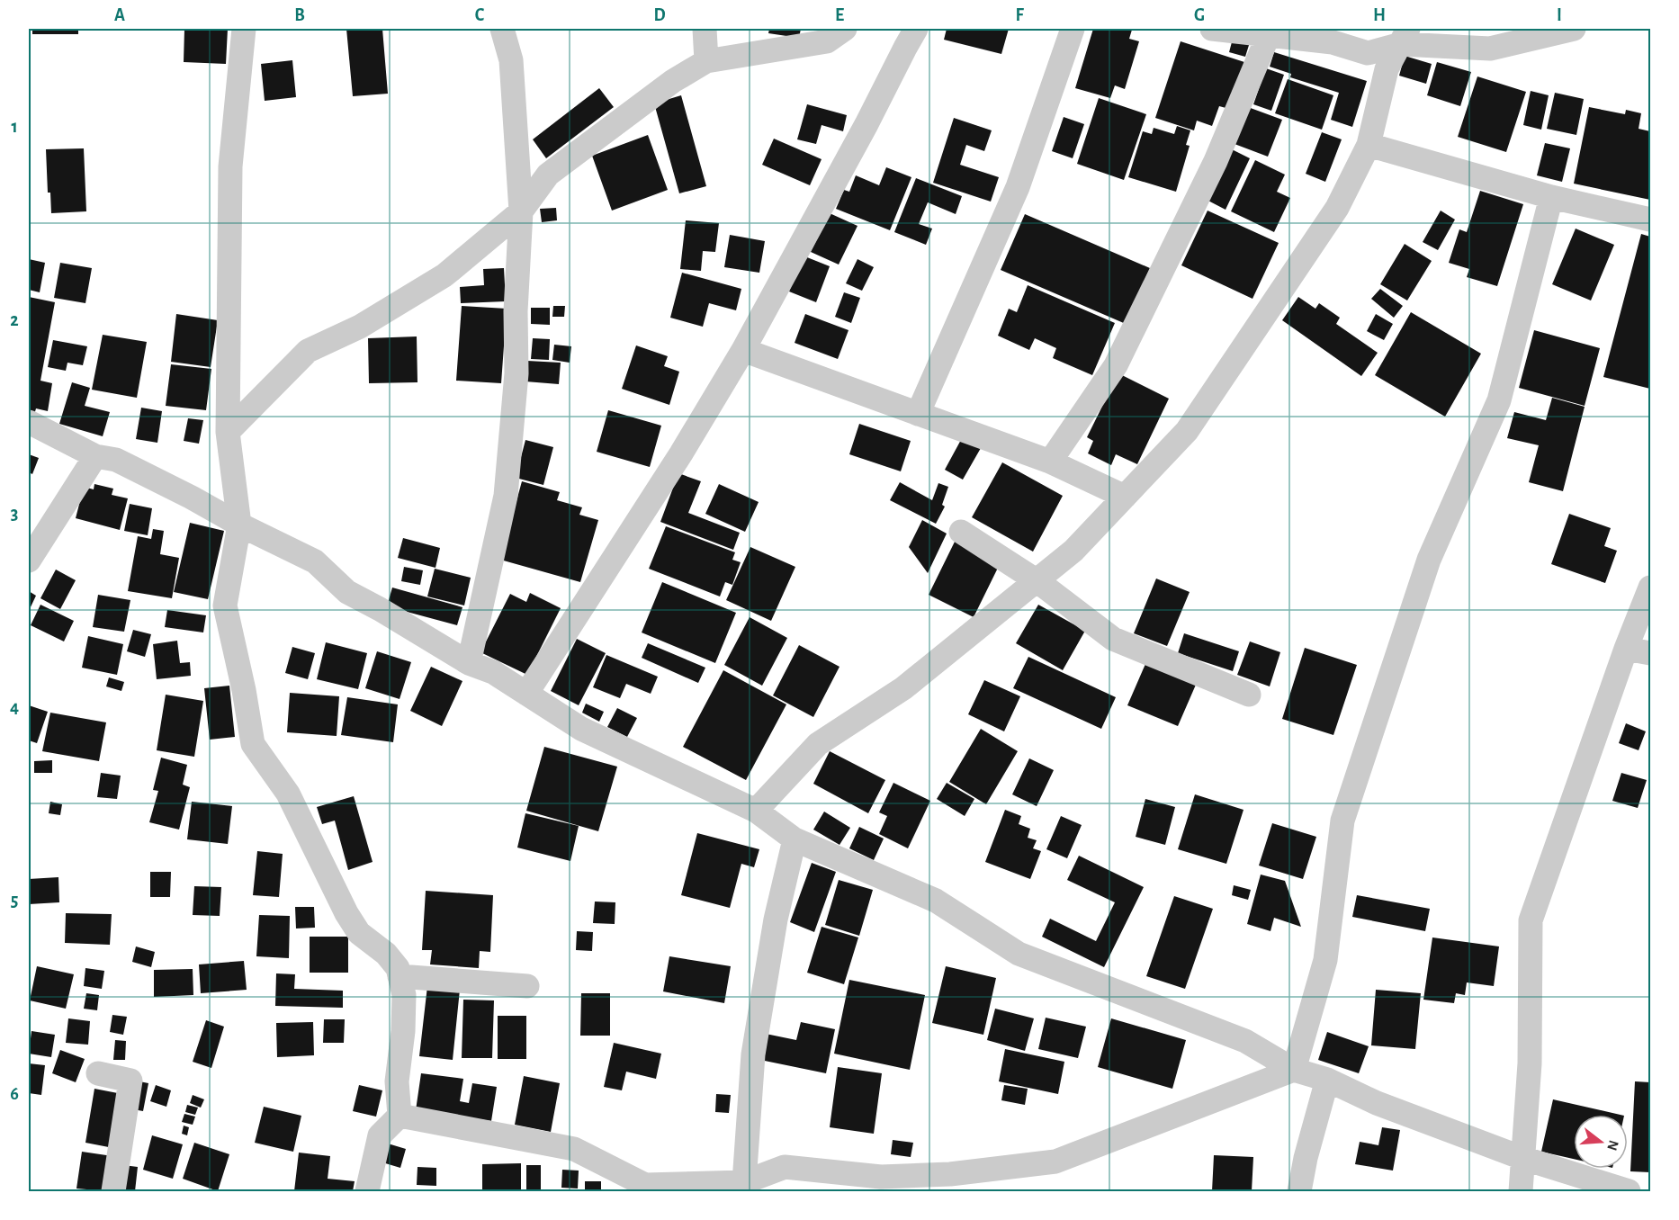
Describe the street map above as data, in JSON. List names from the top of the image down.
{
  "north": "right",
  "grid": {
    "columns": [
      "A",
      "B",
      "C",
      "D",
      "E",
      "F",
      "G",
      "H",
      "I"
    ],
    "rows": [
      "1",
      "2",
      "3",
      "4",
      "5",
      "6"
    ]
  }
}
